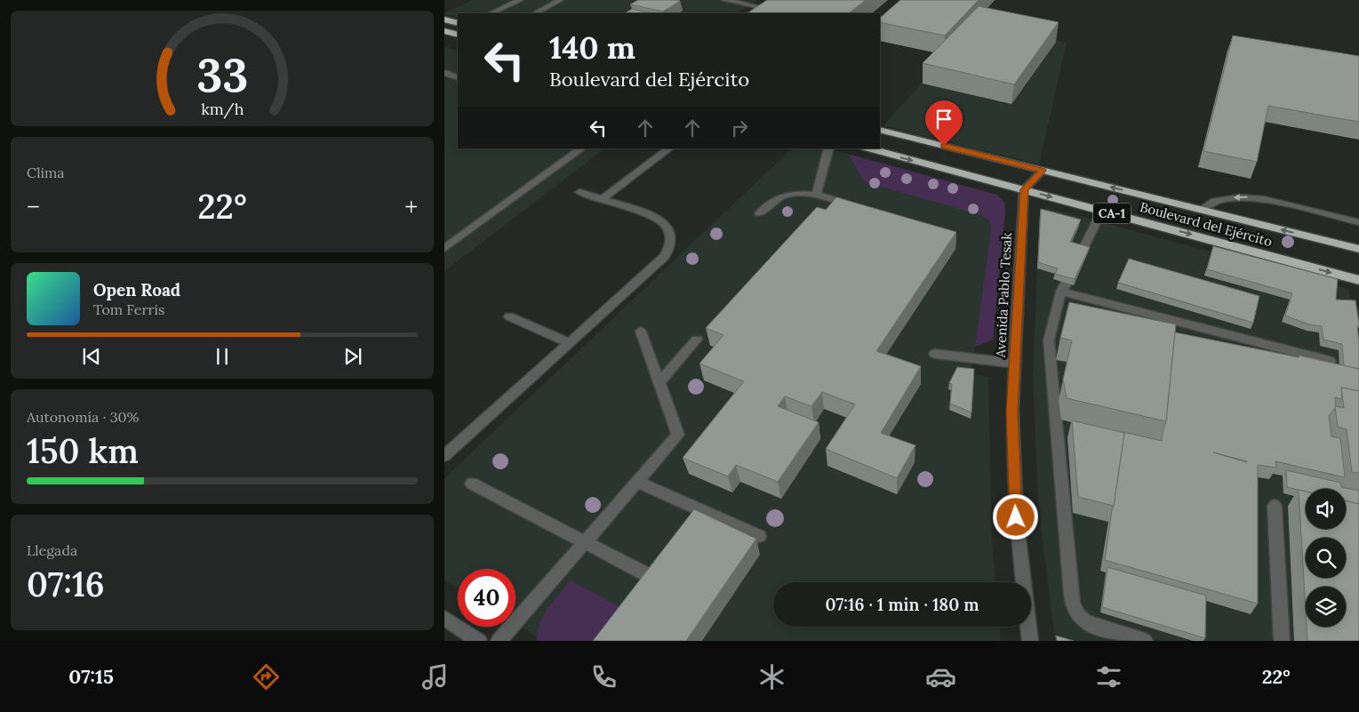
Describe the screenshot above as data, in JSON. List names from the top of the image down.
{
  "streets": {
    "highway": ["CA-1", "Boulevard del Ejército"],
    "street": ["Avenida Pablo Tesak"]
  },
  "crossings": [
    ["Boulevard del Ejército", "Avenida Pablo Tesak"]
  ],
  "page": {
    "turn": ["140 m", "Boulevard del Ejército"],
    "tile": [
      "Clima",
      ["Autonomía · 30%", "150 km"],
      ["Llegada", "07:16"]
    ],
    "heat": ["−", "22°", "+"],
    "song": ["Open Road", "Tom Ferris"],
    "limit": "40",
    "trip": "07:16 · 1 min · 180 m",
    "tabs": ["07:15", "22°"],
    "gauge": ["33", "km/h"]
  }
}
